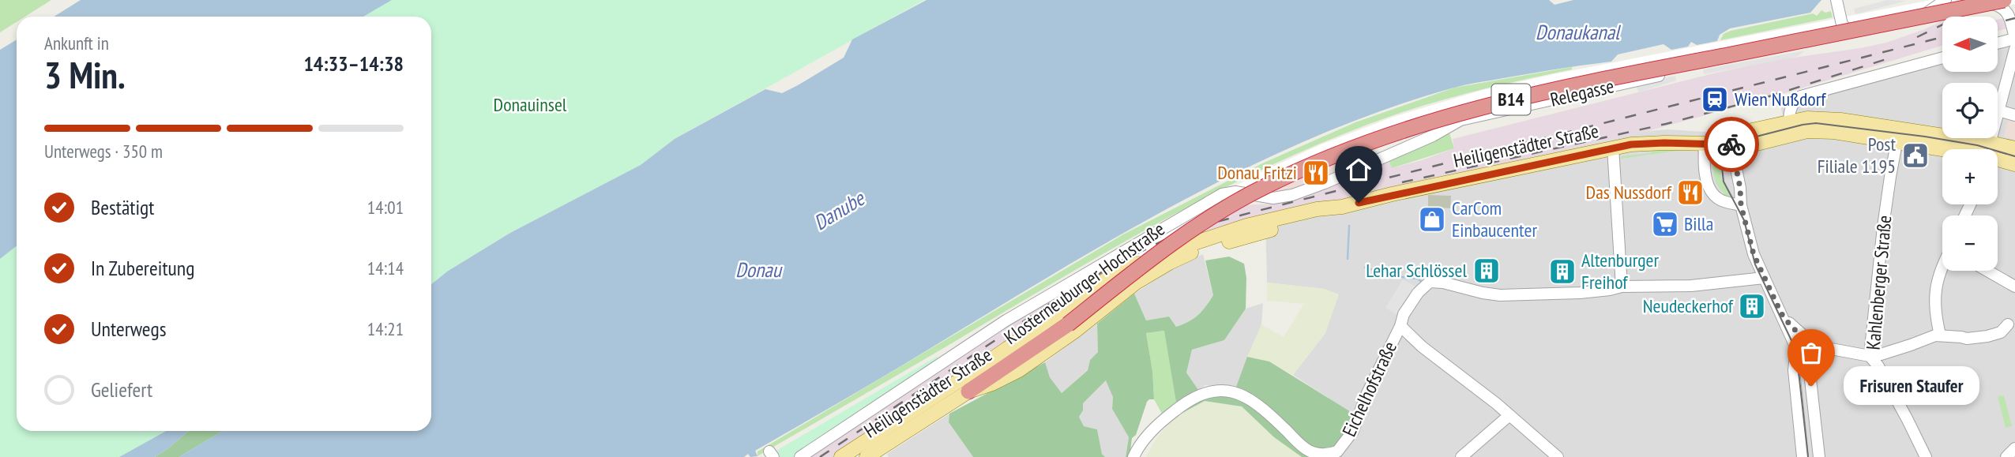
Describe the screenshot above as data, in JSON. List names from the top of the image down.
{
  "streets": {
    "highway": ["B14", "Heiligenstädter Straße", "Klosterneuburger Hochstraße"],
    "street": ["Relegasse", "Kahlenberger Straße", "Eichelhofstraße"]
  },
  "crossings": [
    ["Heiligenstädter Straße", "Kahlenberger Straße"],
    ["Heiligenstädter Straße", "Klosterneuburger Hochstraße"]
  ],
  "water": ["Donaukanal", "Danube", "Donau"],
  "parks": ["Donauinsel"],
  "places": {
    "station": ["Wien Nußdorf"],
    "public building": ["Post Filiale 1195"],
    "restaurant": ["Donau Fritzi", "Das Nussdorf"],
    "shop": ["CarCom Einbaucenter"],
    "supermarket": ["Billa"],
    "building": ["Lehar Schlössel", "Altenburger Freihof", "Neudeckerhof"],
    "other": ["Frisuren Staufer"]
  },
  "north": "left",
  "page": {
    "map_buttons": ["+", "−"],
    "heading": ["3 Min.", "Ankunft in", "14:33–14:38"],
    "bar": "Unterwegs · 350 m",
    "list": [
      ["Bestätigt", "14:01"],
      ["In Zubereitung", "14:14"],
      ["Unterwegs", "14:21"],
      "Geliefert"
    ],
    "bubble": "Frisuren Staufer"
  }
}
